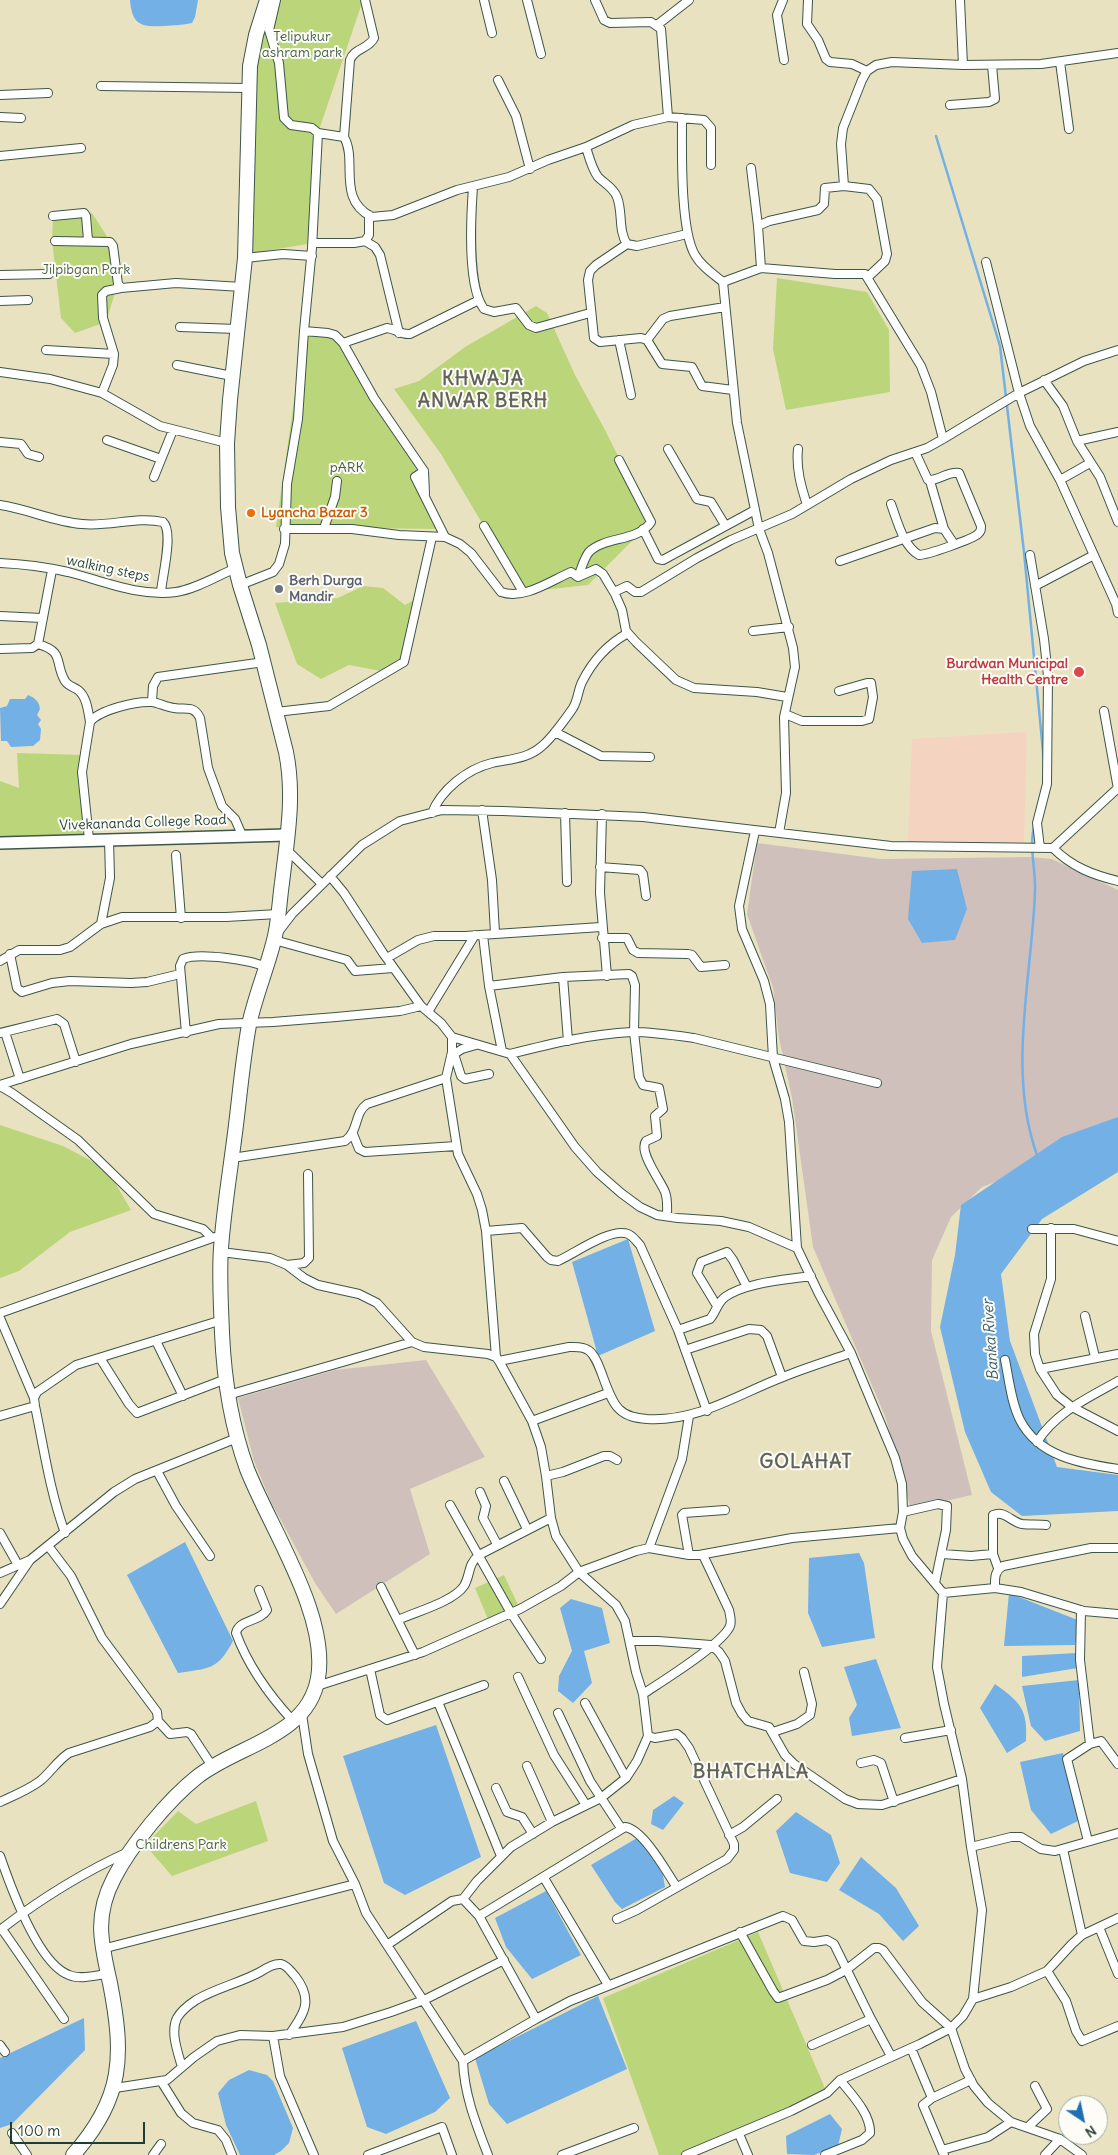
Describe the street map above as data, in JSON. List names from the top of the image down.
{
  "streets": {
    "street": ["walking steps", "Vivekananda College Road"]
  },
  "districts": ["KHWAJA ANWAR BERH", "GOLAHAT", "BHATCHALA"],
  "water": ["Banka River"],
  "parks": [
    "Telipukur ashram park",
    "Jilpibgan Park",
    "pARK",
    "Childrens Park"
  ],
  "places": ["Lyancha Bazar 3", "Berh Durga Mandir", "Burdwan Municipal Health Centre"],
  "scale_bar": "100 m",
  "north": "bottom right"
}
